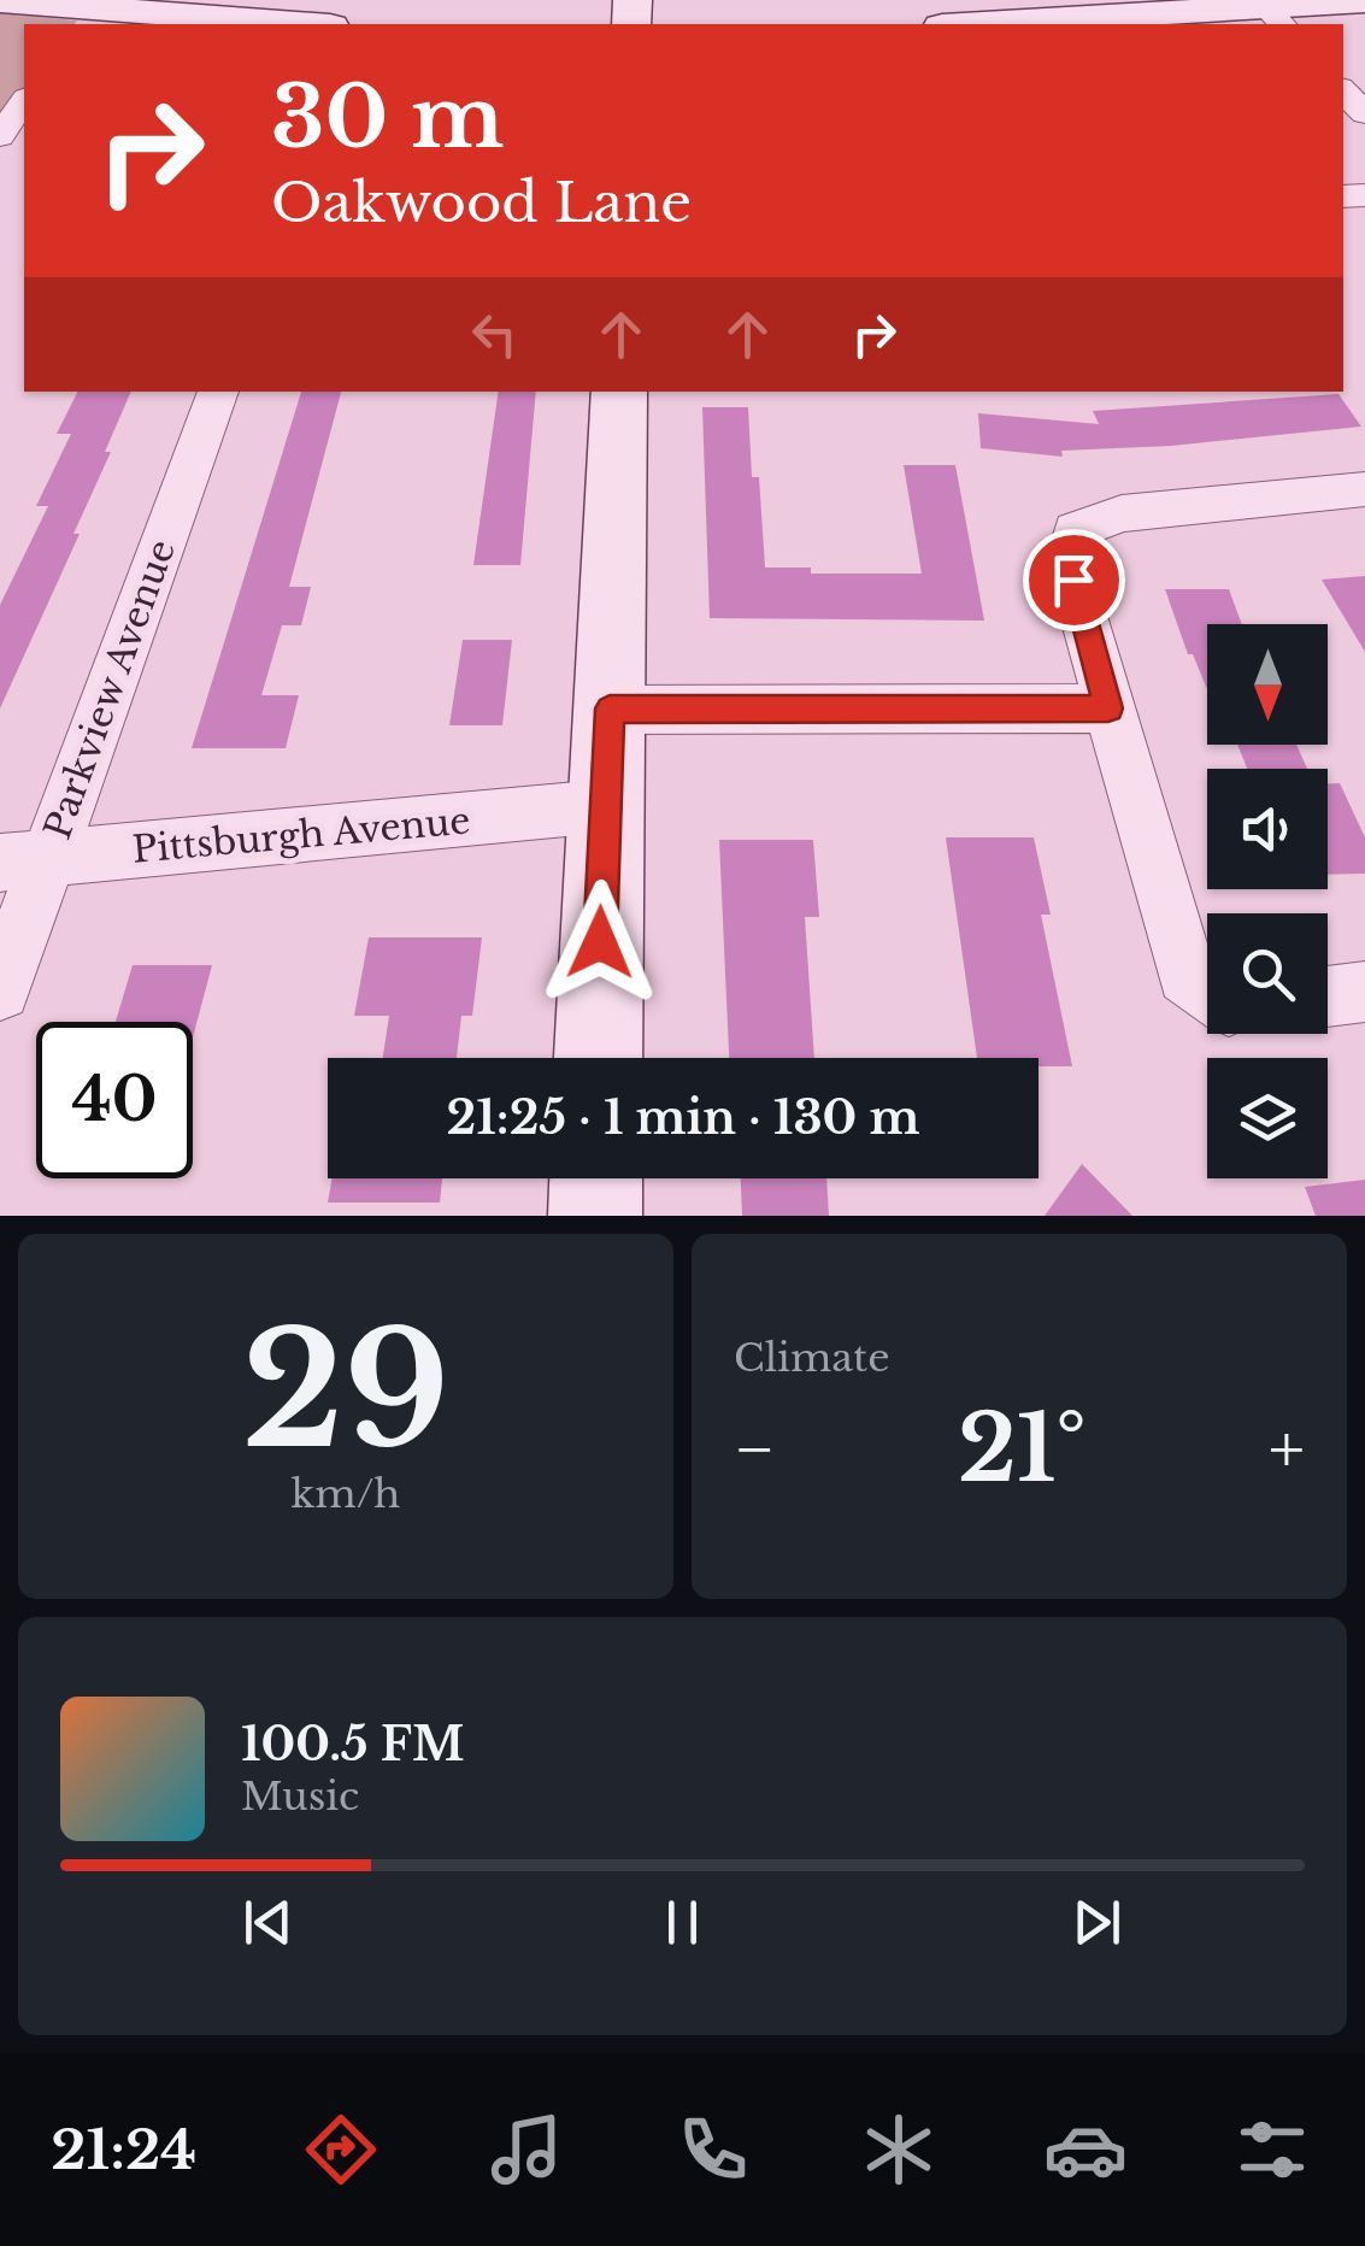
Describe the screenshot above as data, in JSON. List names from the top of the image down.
{
  "streets": {
    "street": ["Parkview Avenue", "Pittsburgh Avenue"]
  },
  "crossings": [
    ["Parkview Avenue", "Pittsburgh Avenue"]
  ],
  "north": "bottom",
  "page": {
    "turn": ["30 m", "Oakwood Lane"],
    "limit": "40",
    "trip": "21:25 · 1 min · 130 m",
    "tile": [
      ["29", "km/h"],
      "Climate"
    ],
    "heat": ["−", "21°", "+"],
    "song": ["100.5 FM", "Music"],
    "tabs": "21:24"
  }
}
